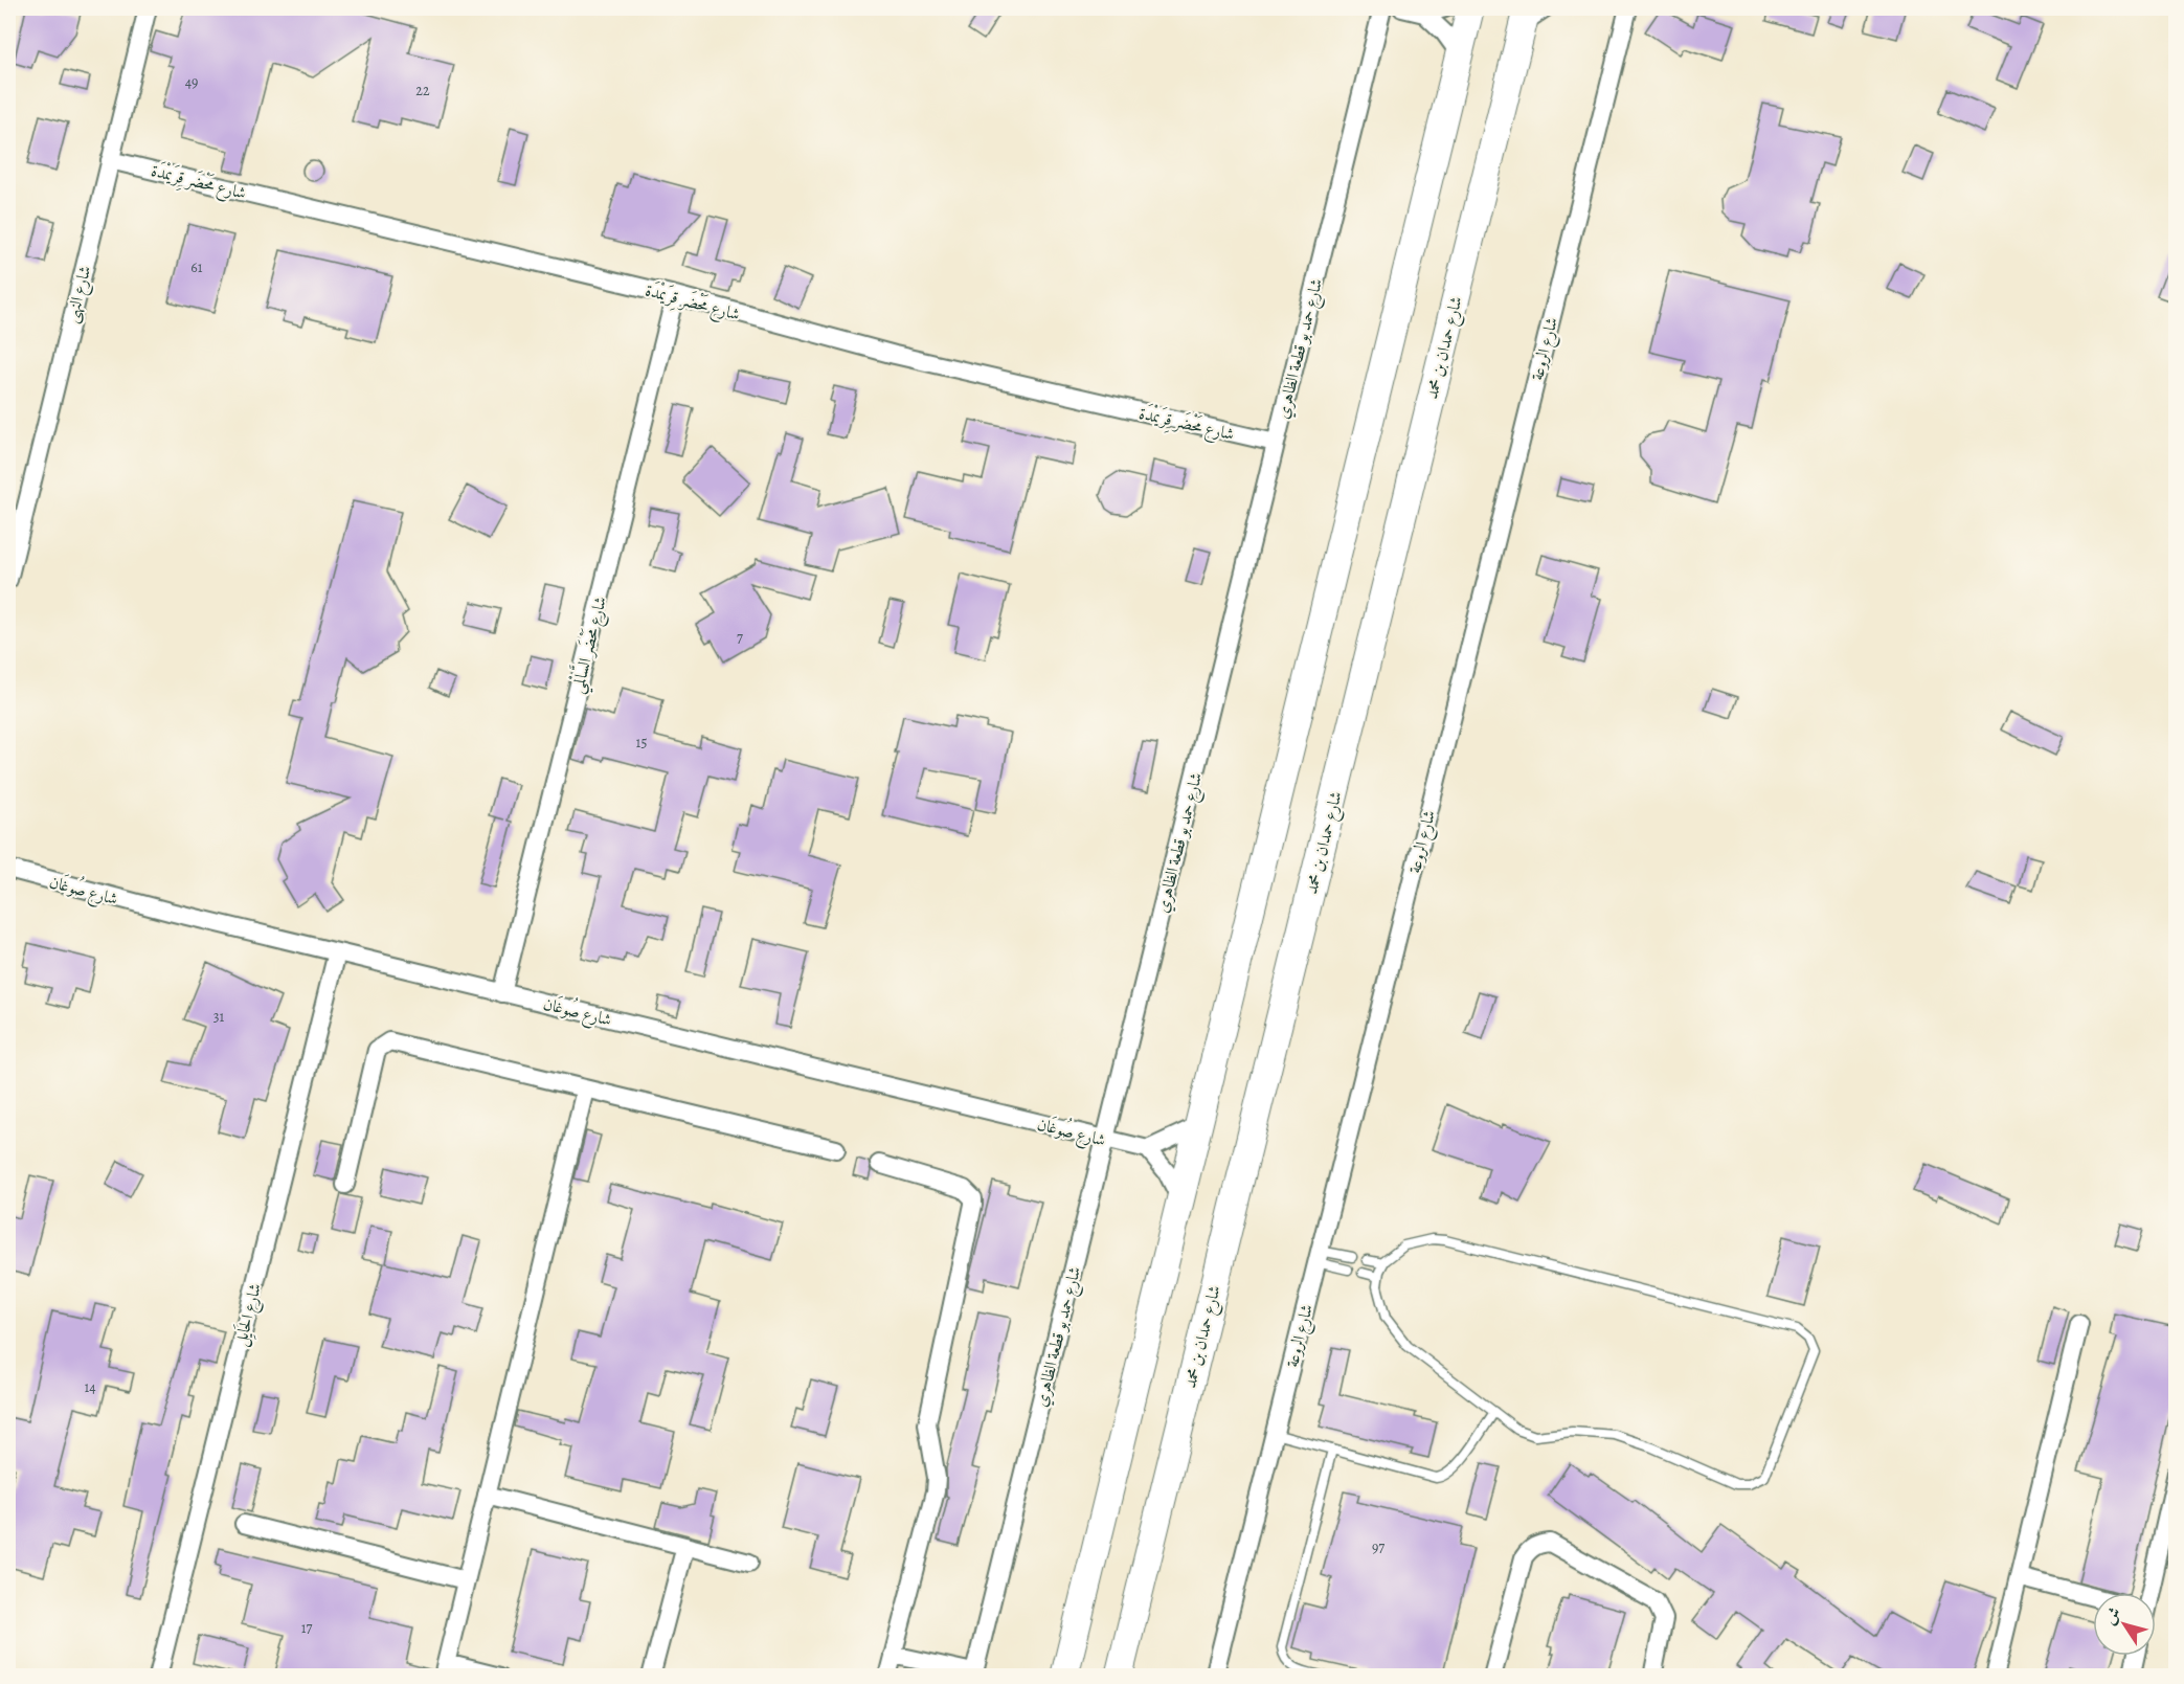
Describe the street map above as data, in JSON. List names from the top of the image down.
{
  "streets": {
    "main road": ["شارع حمدان بن محمد"],
    "street": [
      "شارع مَحْضَر قِرَيمْدَة",
      "شارع النهى",
      "شارع حمد بو قطعة الظاهري",
      "شارع الروعة",
      "شارع مَحْضَر السَّالْمي",
      "شارع صُوغَان",
      "شارع الحَايِل"
    ]
  },
  "crossings": [
    ["شارع مَحْضَر قِرَيمْدَة", "شارع النهى"],
    ["شارع مَحْضَر قِرَيمْدَة", "شارع حمد بو قطعة الظاهري"],
    ["شارع مَحْضَر قِرَيمْدَة", "شارع مَحْضَر السَّالْمي"],
    ["شارع حمد بو قطعة الظاهري", "شارع صُوغَان"],
    ["شارع مَحْضَر السَّالْمي", "شارع صُوغَان"],
    ["شارع صُوغَان", "شارع الحَايِل"]
  ],
  "house_numbers": [
    "49",
    "22",
    "61",
    "7",
    "15",
    "31",
    "14",
    "97",
    "17"
  ],
  "north": "top left"
}
